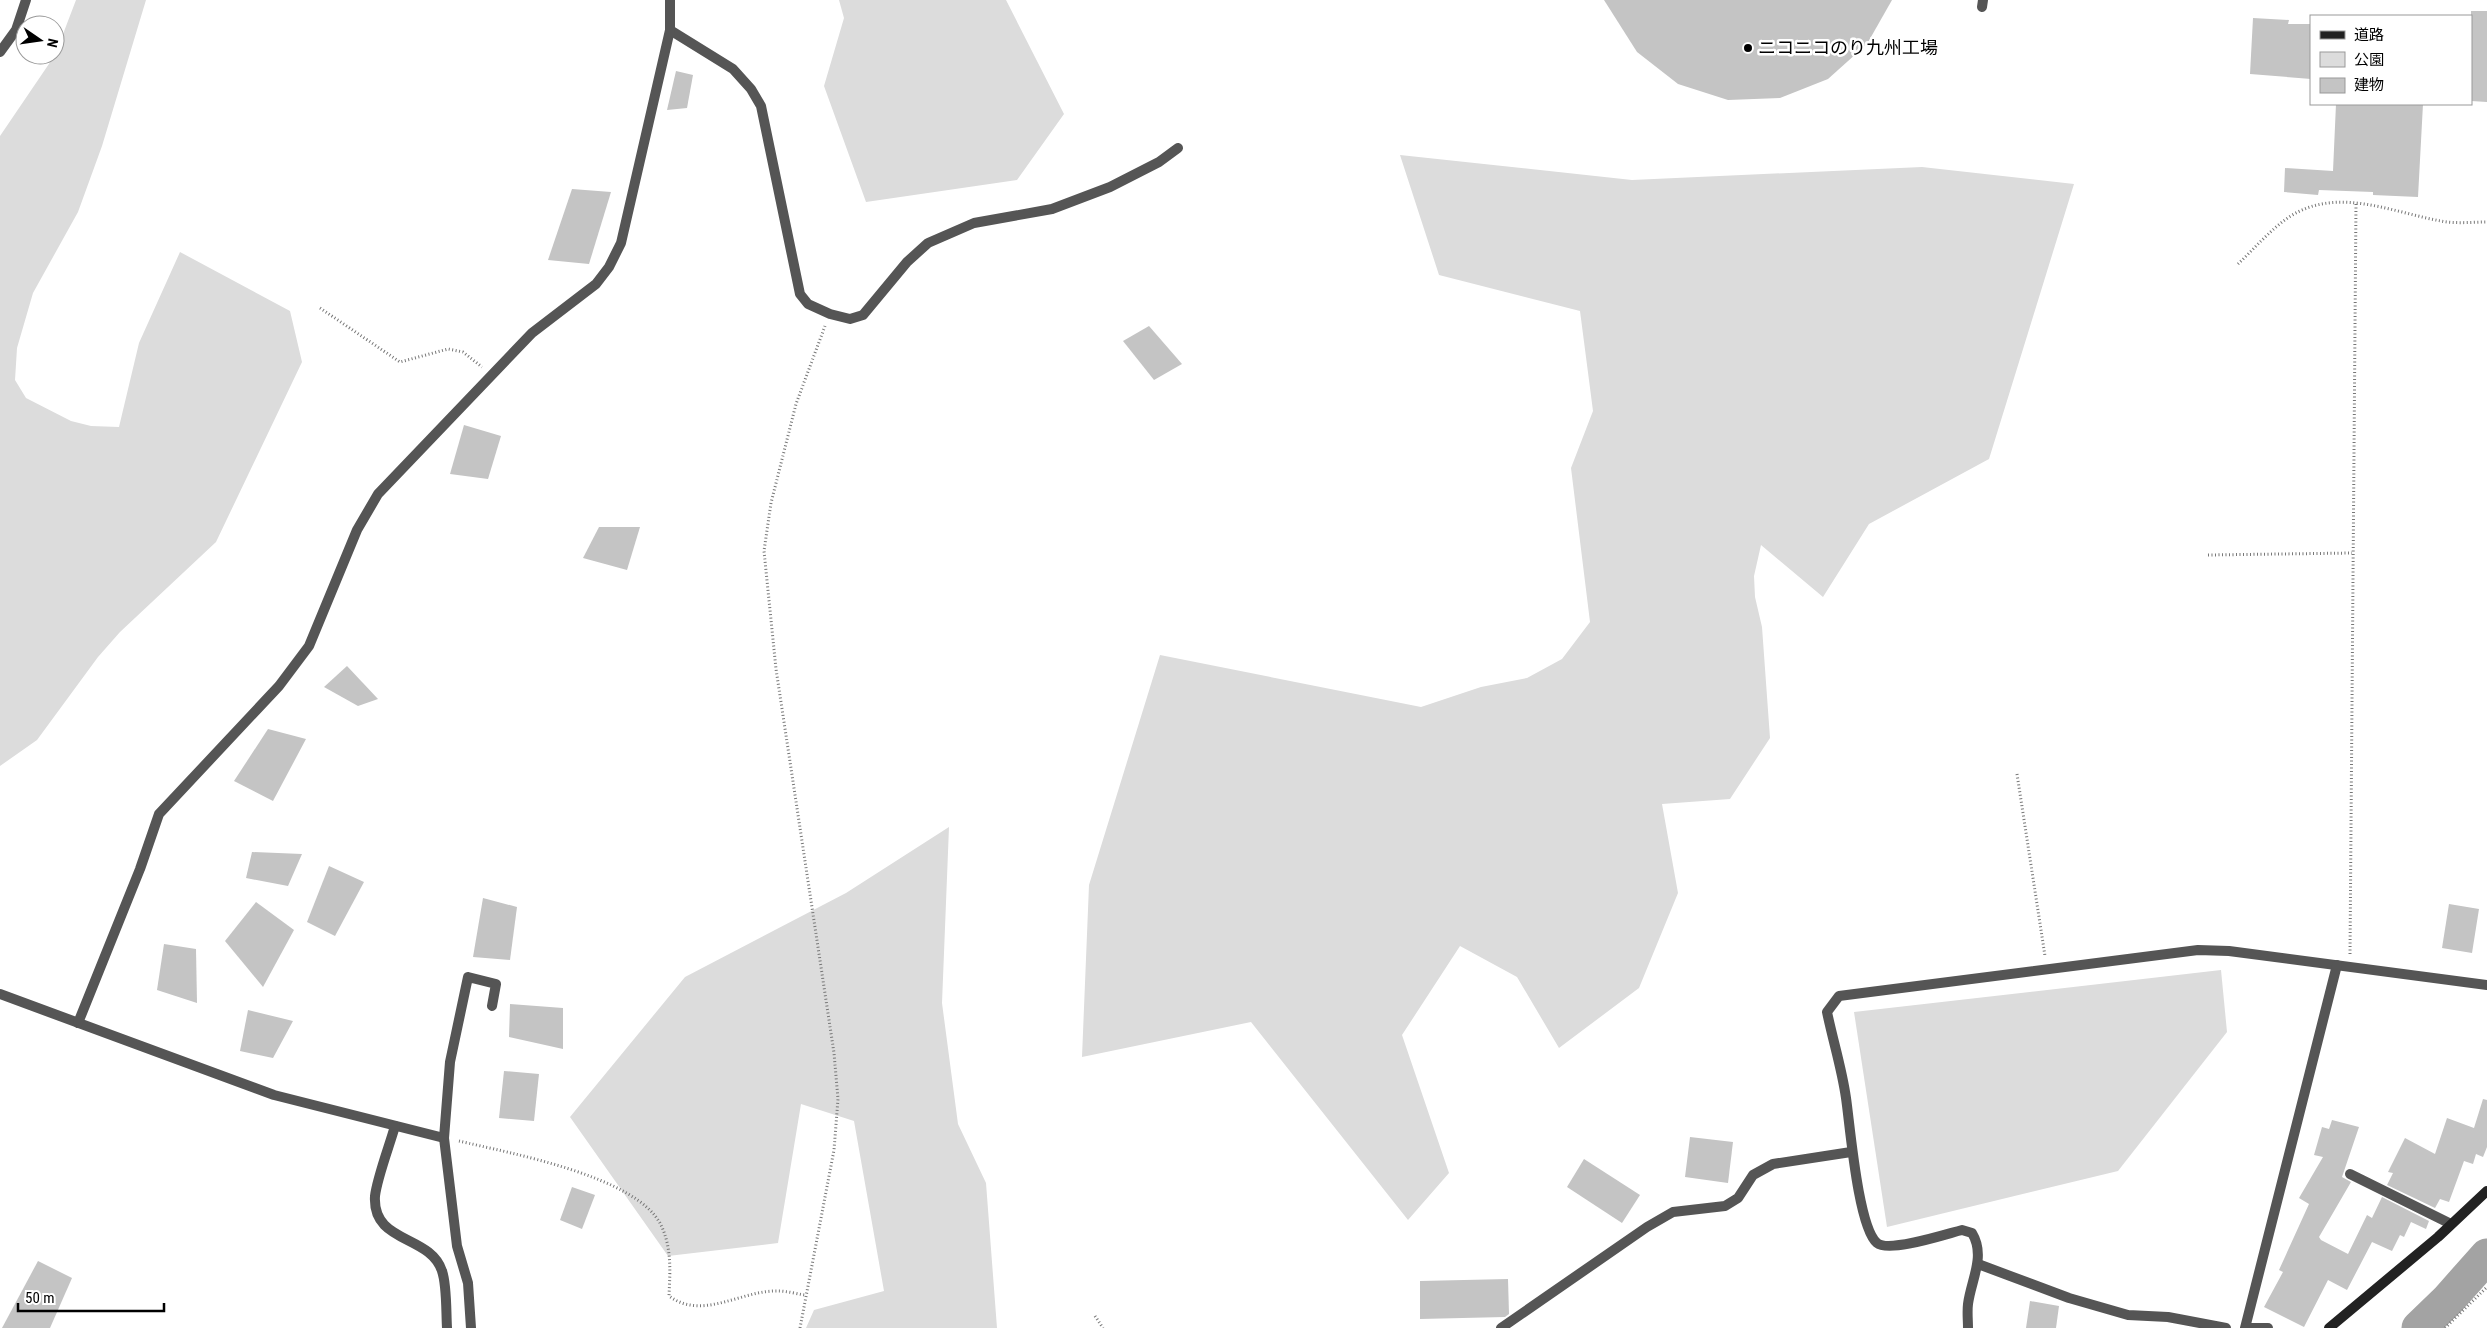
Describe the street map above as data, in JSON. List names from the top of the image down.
{
  "places": ["ニコニコのり九州工場"],
  "legend": ["道路", "公園", "建物"],
  "scale_bar": "50 m",
  "north": "right"
}
